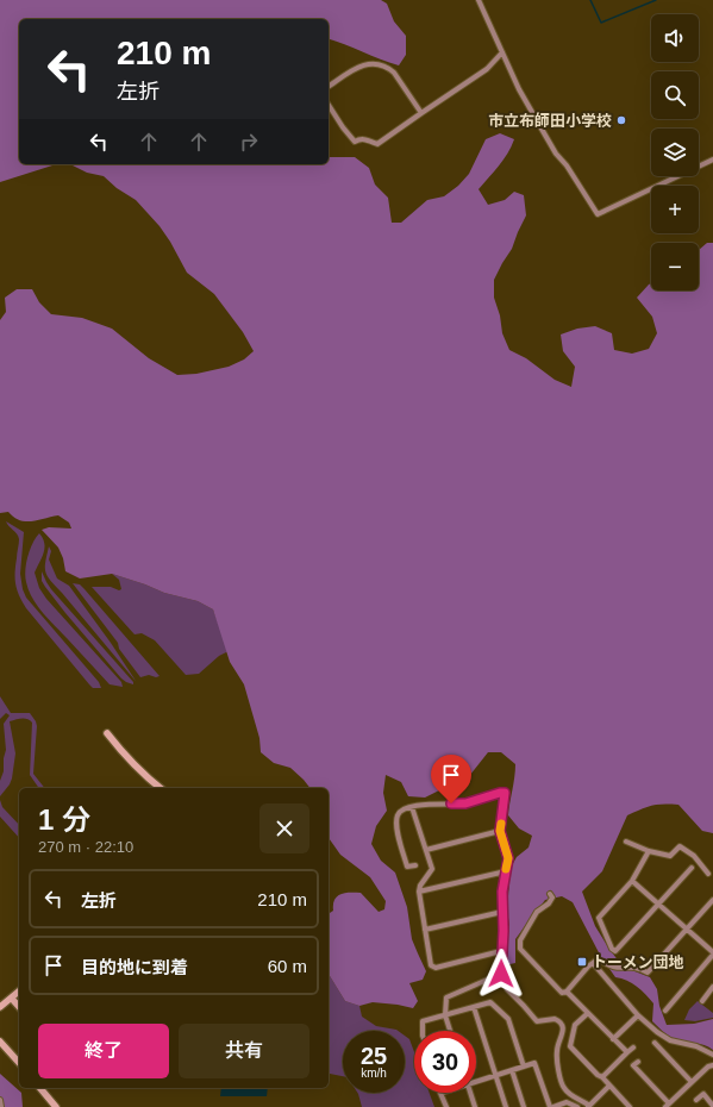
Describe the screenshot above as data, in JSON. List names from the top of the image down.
{
  "places": {
    "other": ["市立布師田小学校"],
    "transit": ["トーメン団地"]
  },
  "page": {
    "map_buttons": ["+", "−"],
    "turn": ["210 m", "左折"],
    "heading": ["1 分", "270 m · 22:10"],
    "list": [
      {
        "name": "左折",
        "value": "210 m"
      },
      {
        "name": "目的地に到着",
        "value": "60 m"
      }
    ],
    "buttons": ["終了", "共有"],
    "speed": "25 km/h",
    "limit": "30"
  }
}
